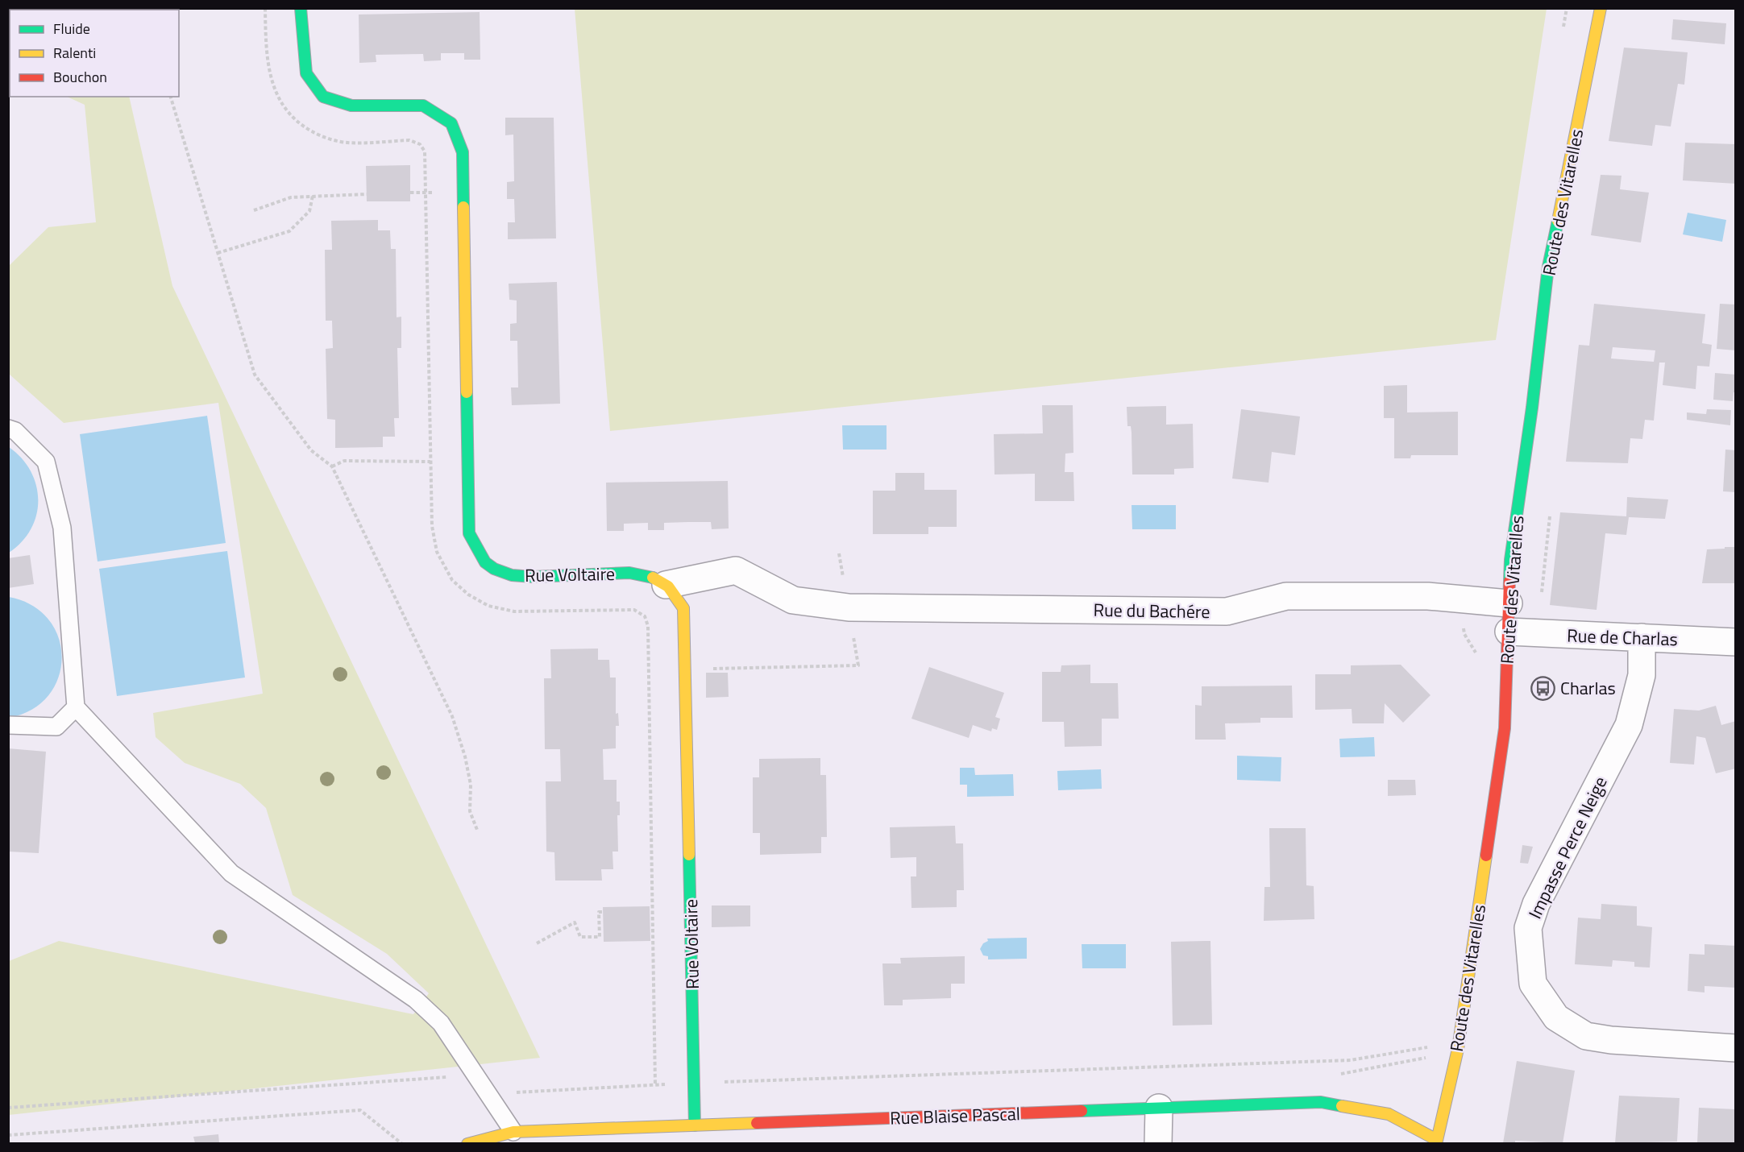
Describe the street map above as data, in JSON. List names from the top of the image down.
{
  "streets": {
    "street": [
      "Route des Vitarelles",
      "Rue Voltaire",
      "Rue du Bachére",
      "Rue de Charlas",
      "Impasse Perce Neige",
      "Rue Blaise Pascal"
    ]
  },
  "crossings": [
    ["Route des Vitarelles", "Rue du Bachére"],
    ["Route des Vitarelles", "Rue de Charlas"],
    ["Route des Vitarelles", "Rue Blaise Pascal"],
    ["Rue Voltaire", "Rue du Bachére"],
    ["Rue Voltaire", "Rue Blaise Pascal"],
    ["Rue de Charlas", "Impasse Perce Neige"]
  ],
  "places": {
    "bus stop": ["Charlas"]
  },
  "legend": ["Fluide", "Ralenti", "Bouchon"]
}
